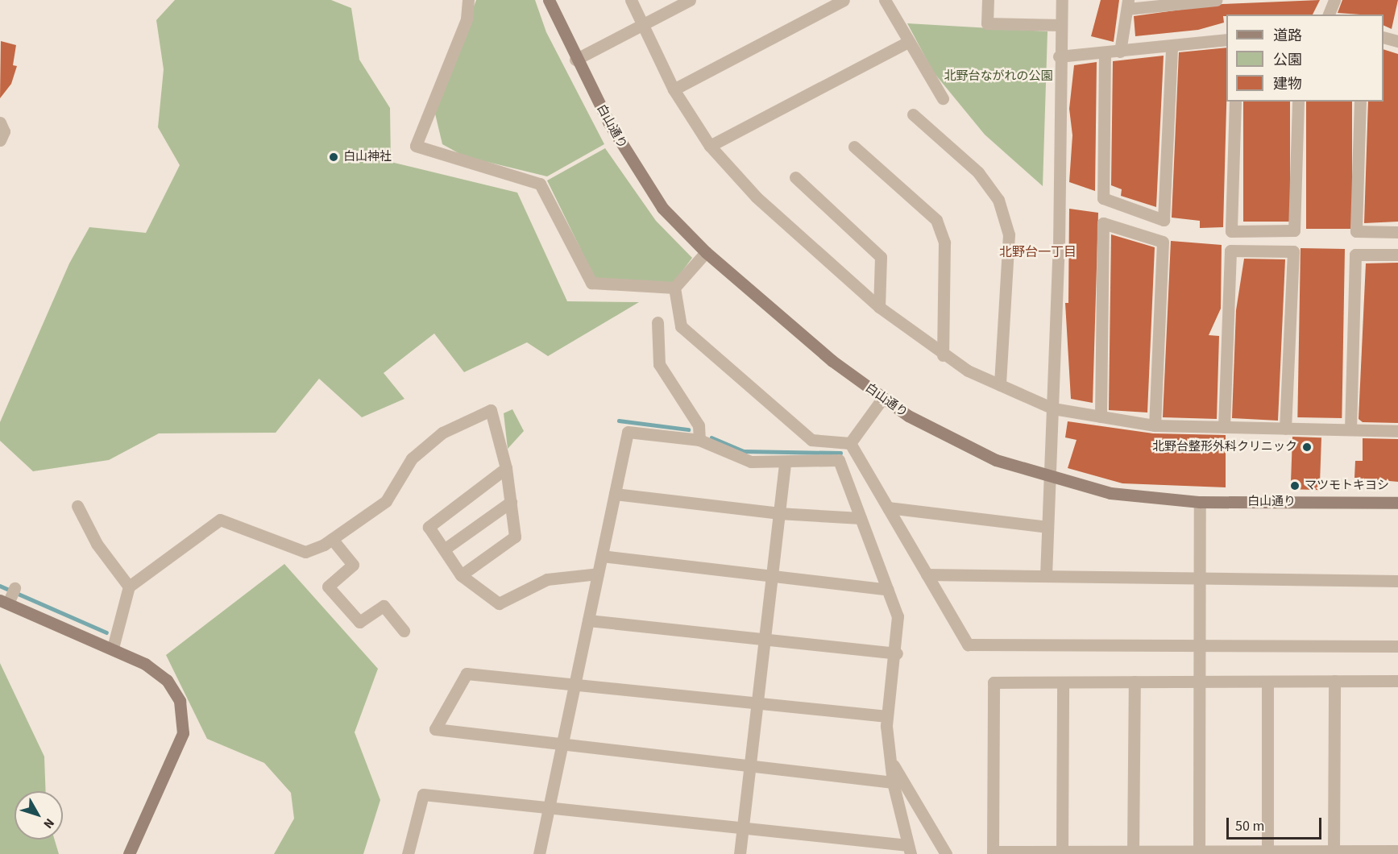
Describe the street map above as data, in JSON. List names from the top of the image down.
{
  "streets": {
    "street": ["白山通り"]
  },
  "districts": ["北野台一丁目"],
  "parks": ["北野台ながれの公園"],
  "places": ["白山神社", "北野台整形外科クリニック", "マツモトキヨシ"],
  "legend": ["道路", "公園", "建物"],
  "scale_bar": "50 m",
  "north": "bottom right"
}
